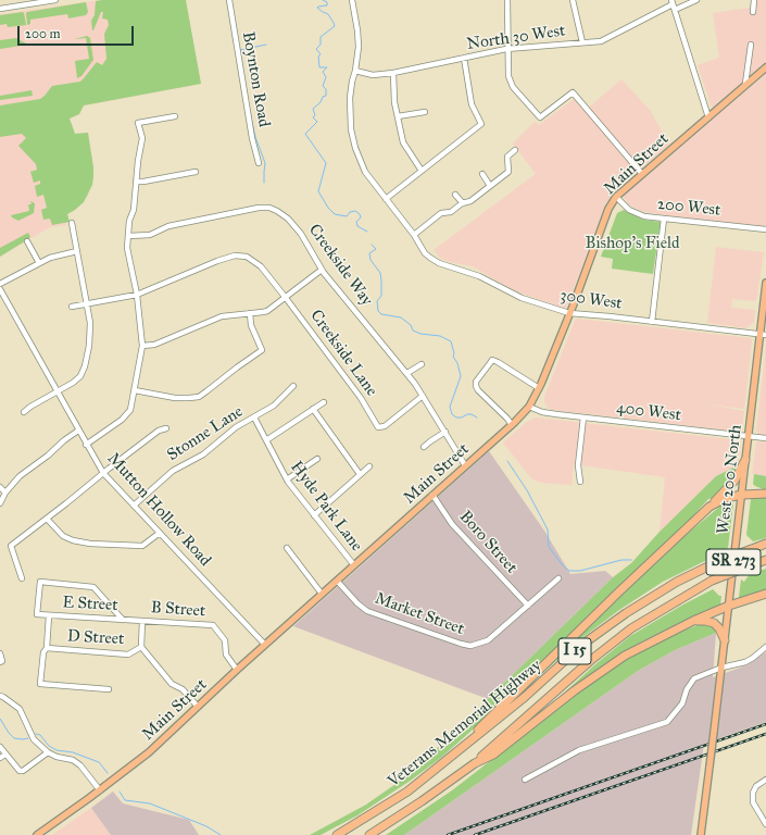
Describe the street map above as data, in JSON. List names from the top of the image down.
{
  "streets": {
    "highway": ["I 15", "Veterans Memorial Highway"],
    "main road": ["Main Street", "West 200 North", "SR 273"],
    "street": [
      "North 30 West",
      "Boynton Road",
      "200 West",
      "Creekside Way",
      "300 West",
      "Creekside Lane",
      "400 West",
      "Stonne Lane",
      "Hyde Park Lane",
      "Mutton Hollow Road",
      "Boro Street",
      "E Street",
      "B Street",
      "Market Street",
      "D Street"
    ]
  },
  "crossings": [
    ["North 30 West", "300 West"],
    ["Main Street", "200 West"],
    ["Main Street", "Creekside Way"],
    ["Main Street", "300 West"],
    ["Main Street", "400 West"],
    ["Main Street", "Hyde Park Lane"],
    ["Main Street", "Mutton Hollow Road"],
    ["Main Street", "Boro Street"],
    ["Main Street", "B Street"],
    ["Main Street", "Market Street"],
    ["Creekside Way", "Creekside Lane"],
    ["300 West", "West 200 North"],
    ["400 West", "West 200 North"],
    ["Stonne Lane", "Hyde Park Lane"],
    ["Stonne Lane", "Mutton Hollow Road"],
    ["Boro Street", "Market Street"],
    ["E Street", "B Street"]
  ],
  "parks": ["Bishop's Field"],
  "scale_bar": "200 m"
}
